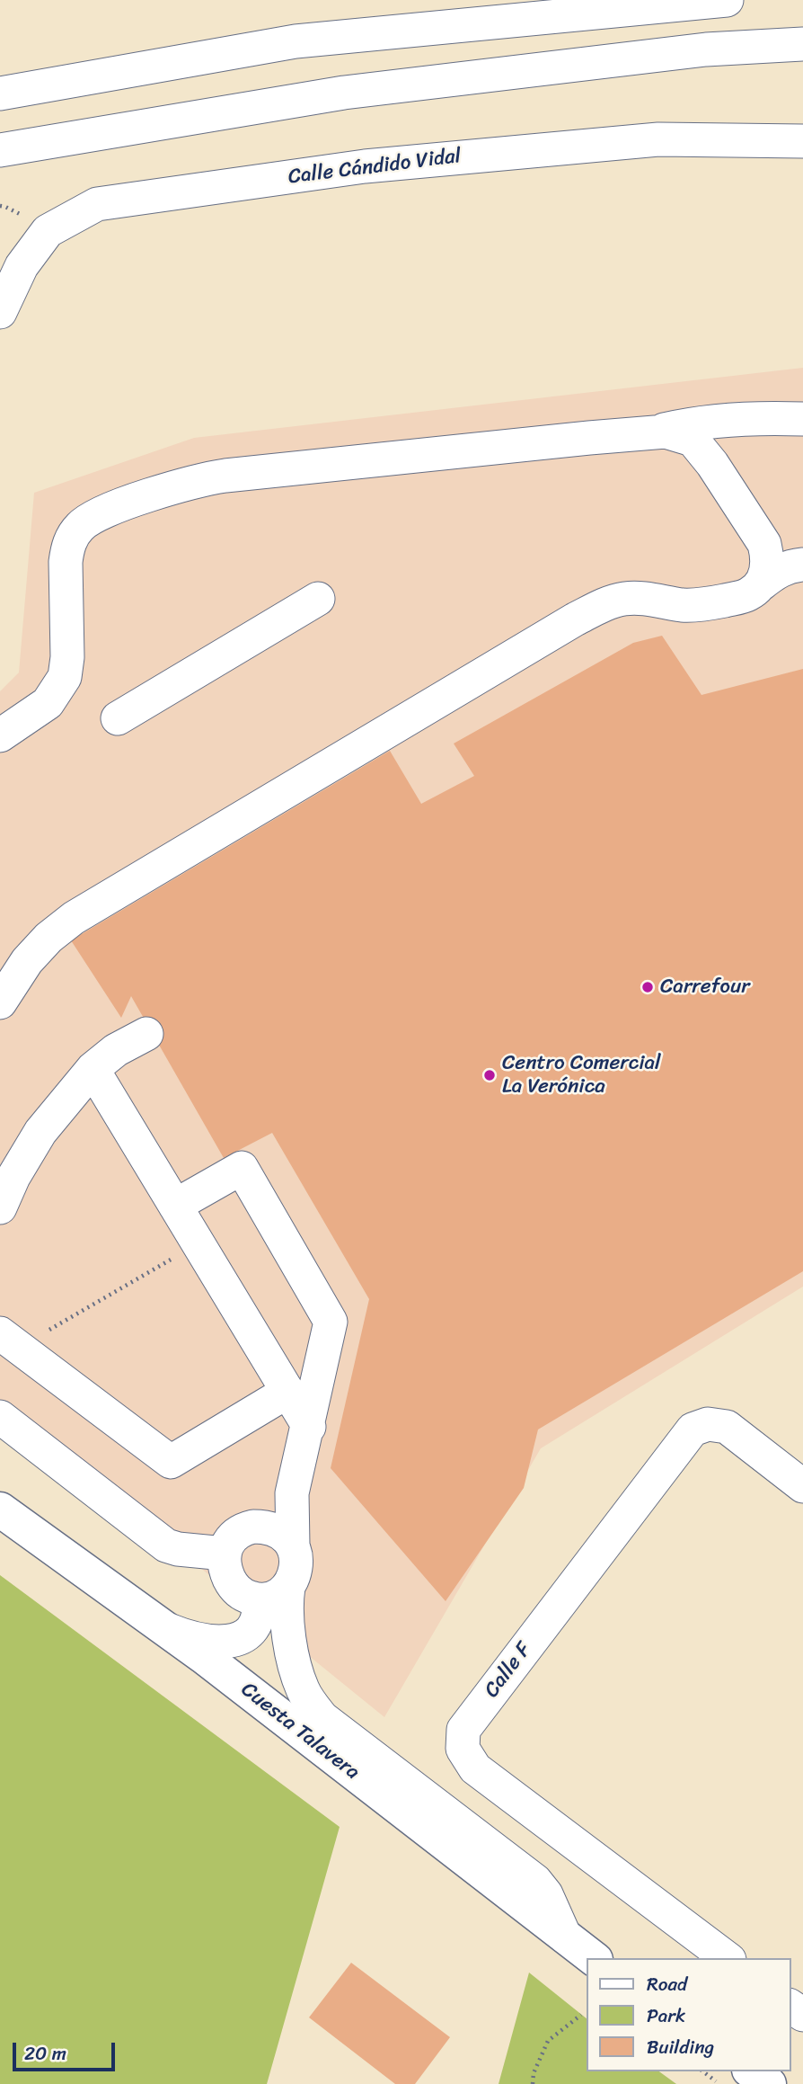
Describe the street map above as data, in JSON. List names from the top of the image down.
{
  "streets": {
    "main road": ["Cuesta Talavera"],
    "street": ["Calle Cándido Vidal", "Calle F"]
  },
  "places": ["Carrefour", "Centro Comercial La Verónica"],
  "legend": ["Road", "Park", "Building"],
  "scale_bar": "20 m"
}
